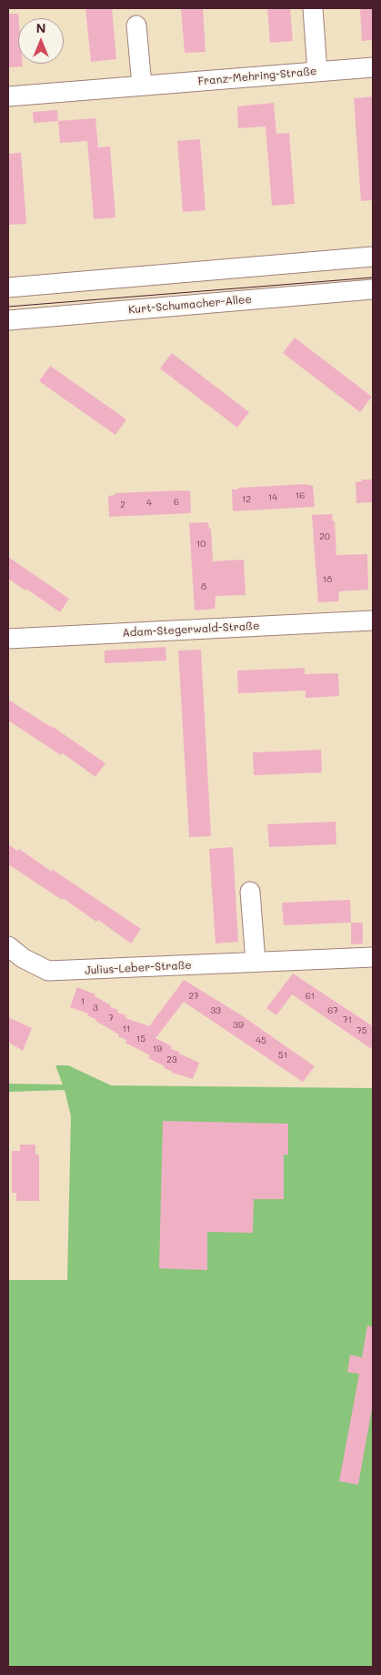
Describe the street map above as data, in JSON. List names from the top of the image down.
{
  "streets": {
    "street": [
      "Franz-Mehring-Straße",
      "Kurt-Schumacher-Allee",
      "Adam-Stegerwald-Straße",
      "Julius-Leber-Straße"
    ]
  },
  "house_numbers": [
    "16",
    "14",
    "12",
    "6",
    "4",
    "2",
    "20",
    "10",
    "18",
    "8",
    "27",
    "61",
    "1",
    "3",
    "33",
    "67",
    "7",
    "71",
    "39",
    "11",
    "75",
    "15",
    "45",
    "19",
    "51",
    "23"
  ],
  "north": "top"
}
